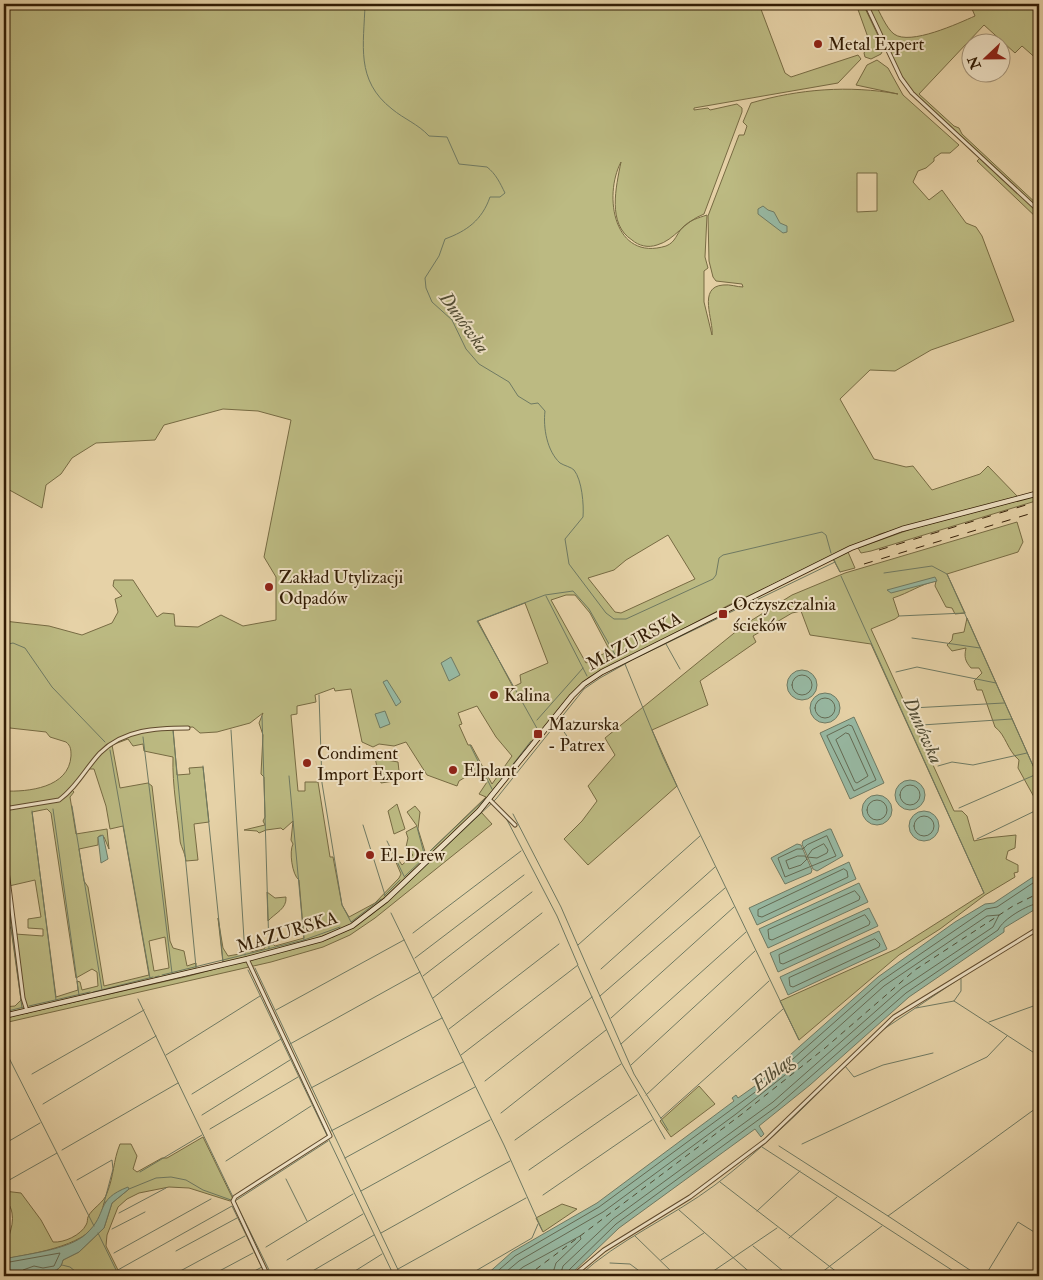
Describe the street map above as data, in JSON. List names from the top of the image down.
{
  "streets": {
    "main road": ["MAZURSKA"]
  },
  "water": ["Dunówka", "Elbląg"],
  "places": {
    "other": [
      "Metal Expert",
      "Zakład Utylizacji Odpadów",
      "Kalina",
      "Condiment Import Export",
      "Elplant",
      "El-Drew"
    ],
    "transit": ["Oczyszczalnia ścieków", "Mazurska - Patrex"]
  },
  "north": "left"
}
